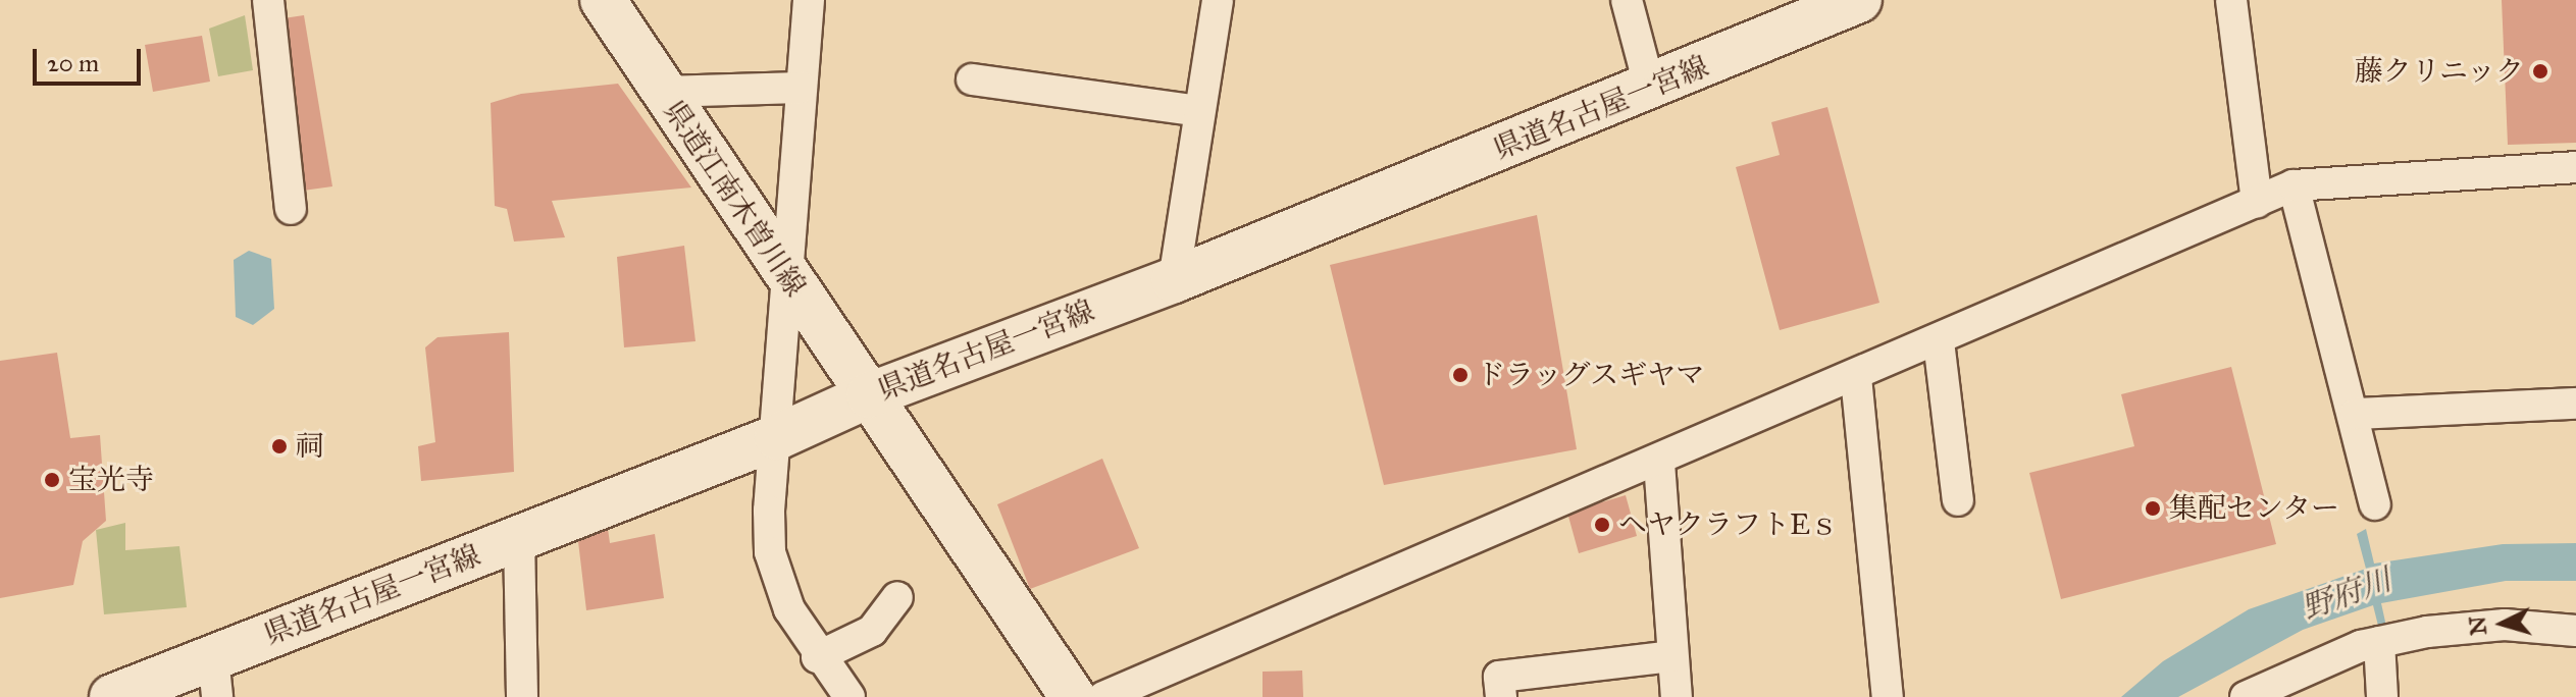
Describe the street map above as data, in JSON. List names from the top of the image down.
{
  "streets": {
    "main road": ["県道名古屋一宮線", "県道江南木曽川線"]
  },
  "crossings": [
    ["県道名古屋一宮線", "県道江南木曽川線"]
  ],
  "water": ["野府川"],
  "places": [
    "藤クリニック",
    "ドラッグスギヤマ",
    "祠",
    "宝光寺",
    "集配センター",
    "ヘヤクラフトEｓ"
  ],
  "scale_bar": "20 m",
  "north": "left"
}
